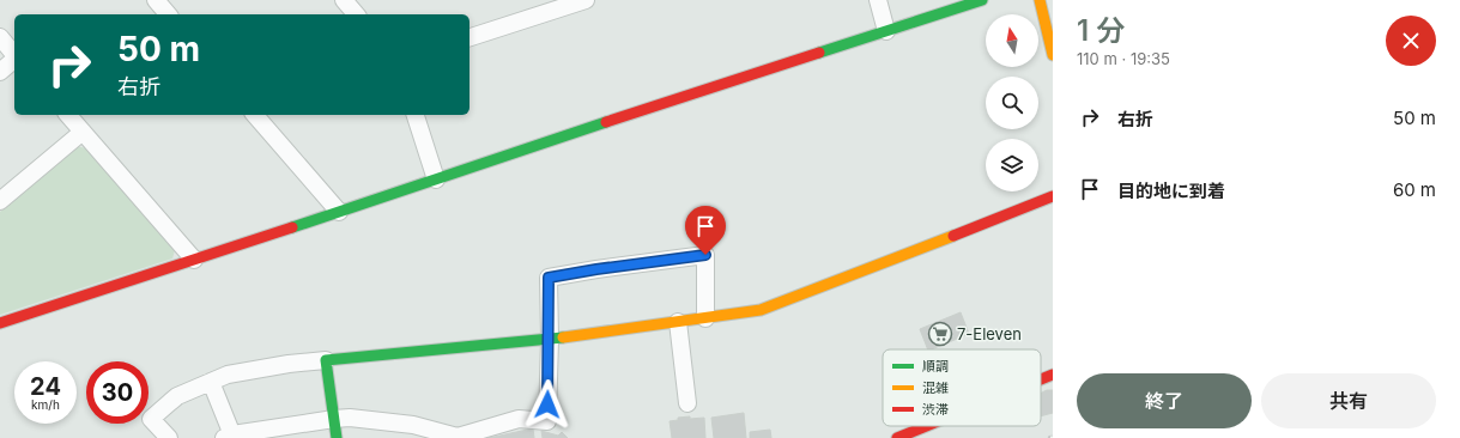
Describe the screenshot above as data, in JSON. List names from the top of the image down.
{
  "places": {
    "supermarket": ["7-Eleven"]
  },
  "legend": ["順調", "混雑", "渋滞"],
  "north": "top",
  "page": {
    "heading": ["1 分", "110 m · 19:35"],
    "turn": ["50 m", "右折"],
    "list": [
      {
        "name": "右折",
        "value": "50 m"
      },
      {
        "name": "目的地に到着",
        "value": "60 m"
      }
    ],
    "speed": "24 km/h",
    "limit": "30",
    "buttons": ["終了", "共有"]
  }
}
